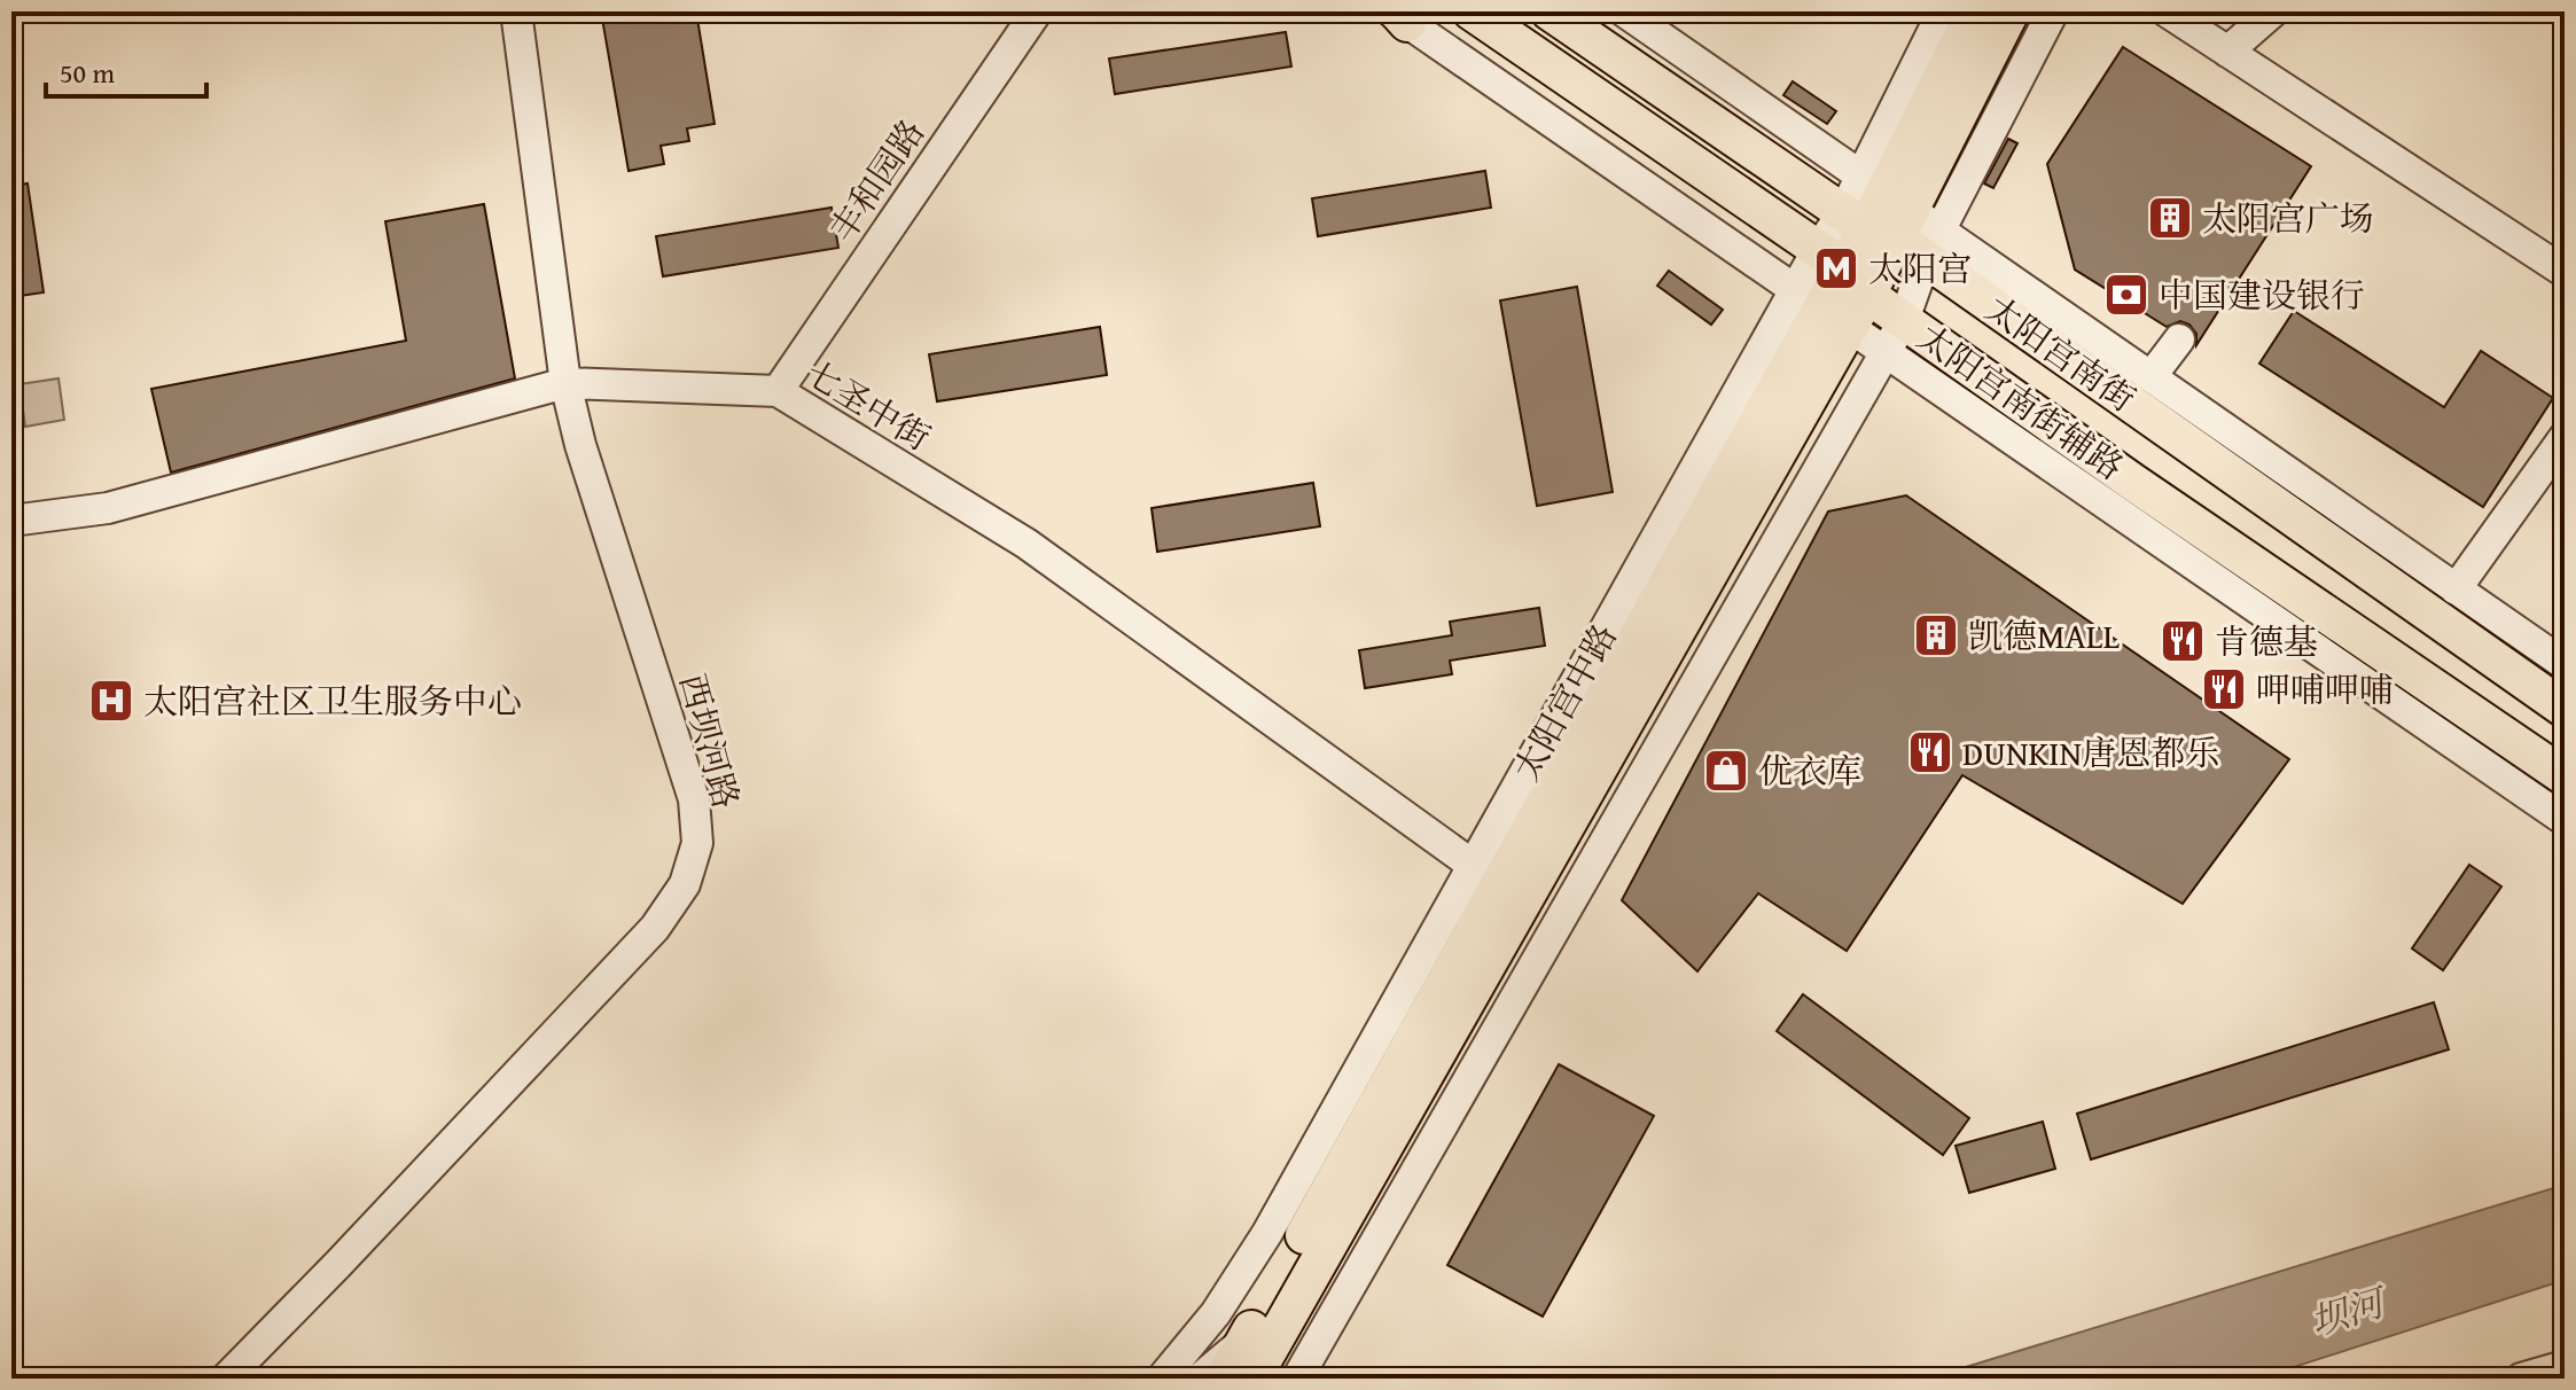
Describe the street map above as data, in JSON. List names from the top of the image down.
{
  "streets": {
    "main road": ["太阳宫南街", "太阳宫中路"],
    "street": [
      "丰和园路",
      "太阳宫南街辅路",
      "七圣中街",
      "西坝河路"
    ]
  },
  "crossings": [
    ["丰和园路", "七圣中街"],
    ["太阳宫南街", "太阳宫中路"],
    ["太阳宫南街辅路", "太阳宫中路"],
    ["七圣中街", "太阳宫中路"],
    ["七圣中街", "西坝河路"]
  ],
  "water": ["坝河"],
  "places": {
    "building": ["太阳宫广场", "凯德MALL"],
    "metro station": ["太阳宫"],
    "bank": ["中国建设银行"],
    "restaurant": ["肯德基", "呷哺呷哺", "DUNKIN唐恩都乐"],
    "hospital": ["太阳宫社区卫生服务中心"],
    "shop": ["优衣库"]
  },
  "scale_bar": "50 m"
}
